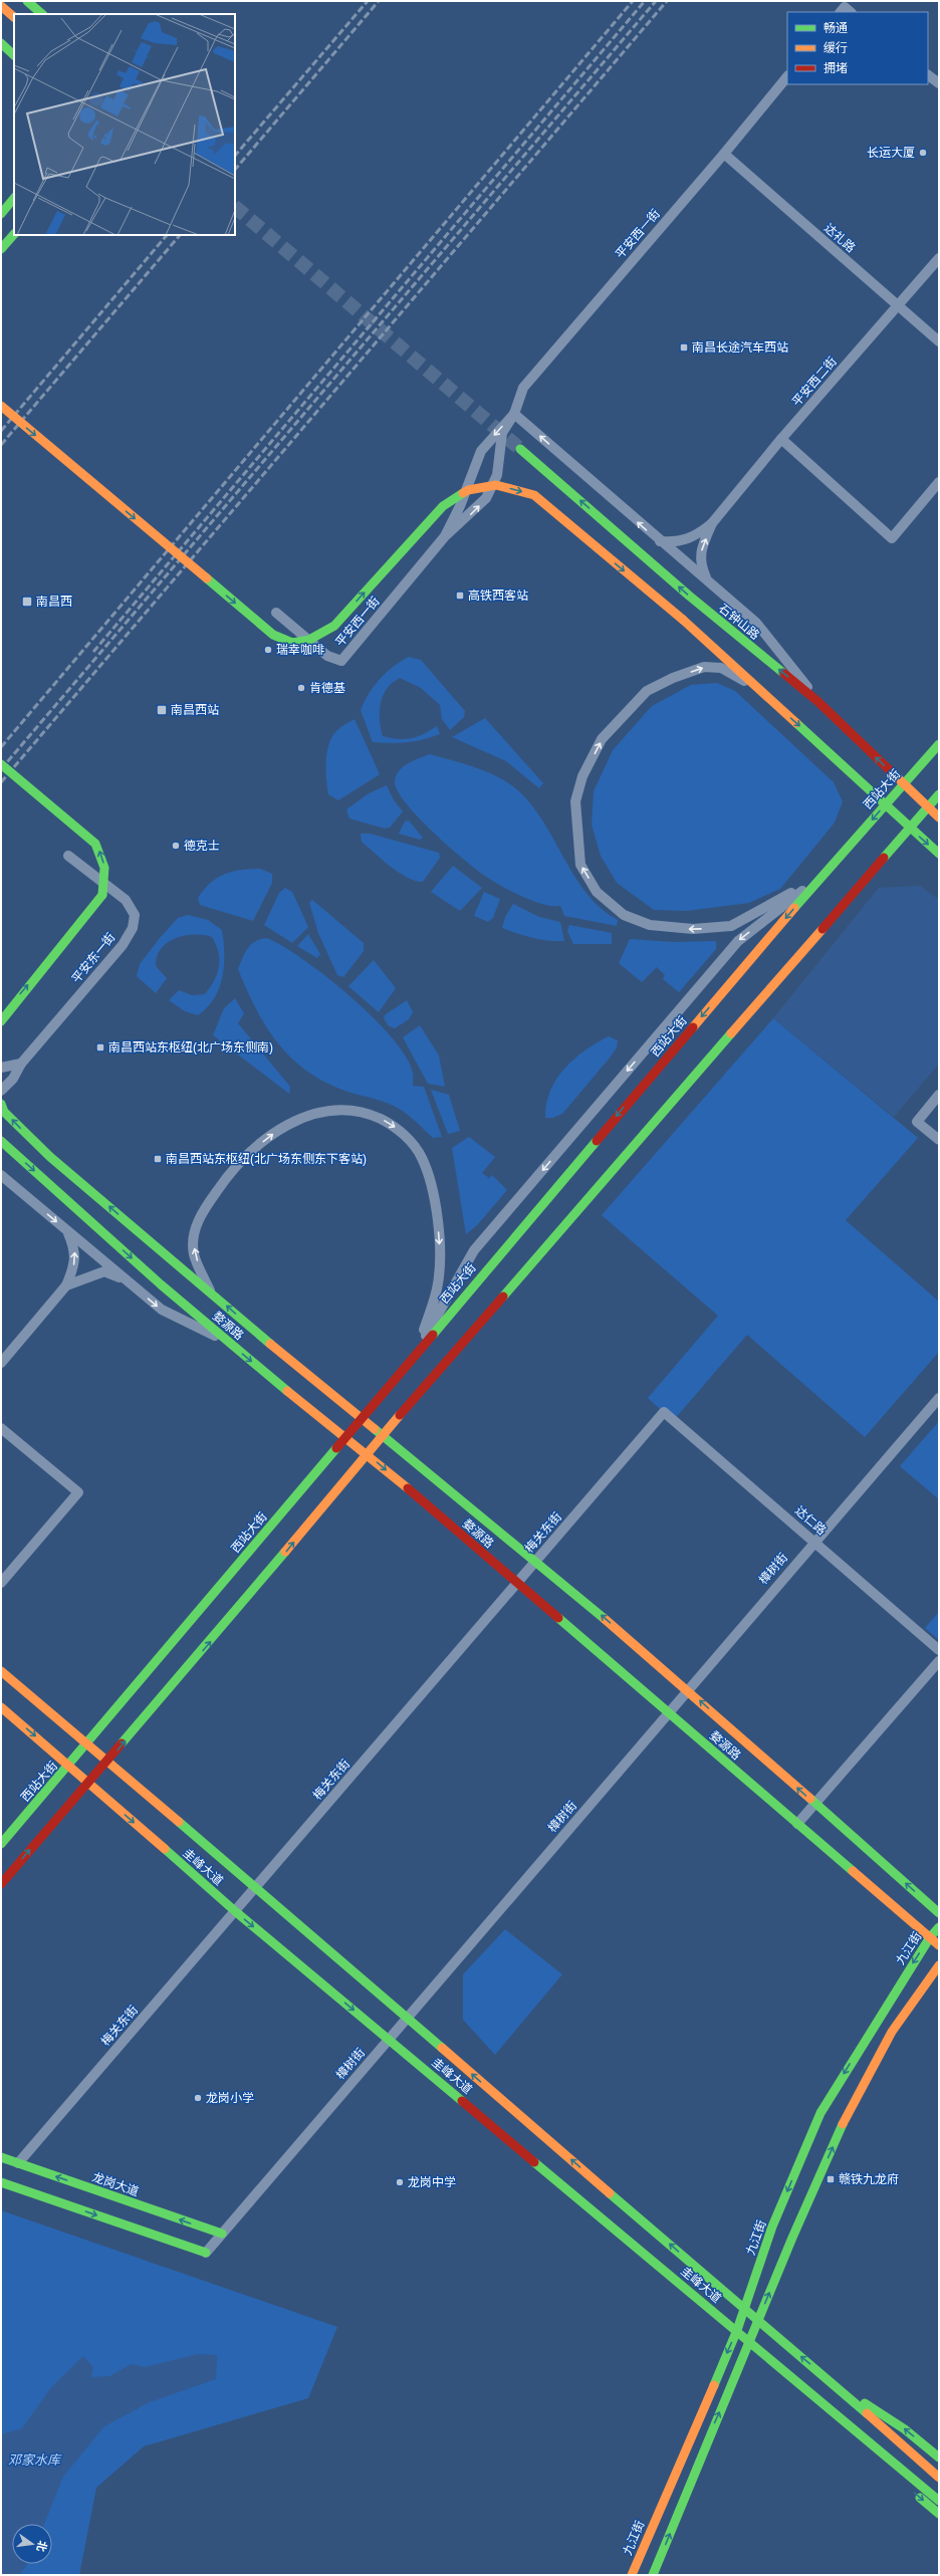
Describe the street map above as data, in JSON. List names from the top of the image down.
{
  "streets": {
    "street": [
      "平安西一街",
      "达礼路",
      "平安西二街",
      "石钟山路",
      "西站大街",
      "平安东一街",
      "婺源路",
      "达仁路",
      "梅关东街",
      "樟树街",
      "圭峰大道",
      "九江街",
      "龙岗大道"
    ]
  },
  "crossings": [
    ["平安西一街", "达礼路"],
    ["达礼路", "平安西二街"],
    ["石钟山路", "西站大街"],
    ["西站大街", "婺源路"],
    ["西站大街", "圭峰大道"],
    ["婺源路", "梅关东街"],
    ["婺源路", "樟树街"],
    ["婺源路", "九江街"],
    ["达仁路", "梅关东街"],
    ["达仁路", "樟树街"],
    ["梅关东街", "圭峰大道"],
    ["梅关东街", "龙岗大道"],
    ["樟树街", "圭峰大道"],
    ["樟树街", "龙岗大道"],
    ["圭峰大道", "九江街"]
  ],
  "water": ["邓家水库"],
  "places": {
    "other": [
      "长运大厦",
      "瑞幸咖啡",
      "肯德基",
      "德克士",
      "龙岗小学",
      "龙岗中学"
    ],
    "transit": [
      "南昌长途汽车西站",
      "高铁西客站",
      "南昌西",
      "南昌西站",
      "南昌西站东枢纽(北广场东侧南)",
      "南昌西站东枢纽(北广场东侧东下客站)",
      "赣铁九龙府"
    ]
  },
  "legend": ["畅通", "缓行", "拥堵"],
  "north": "right"
}
